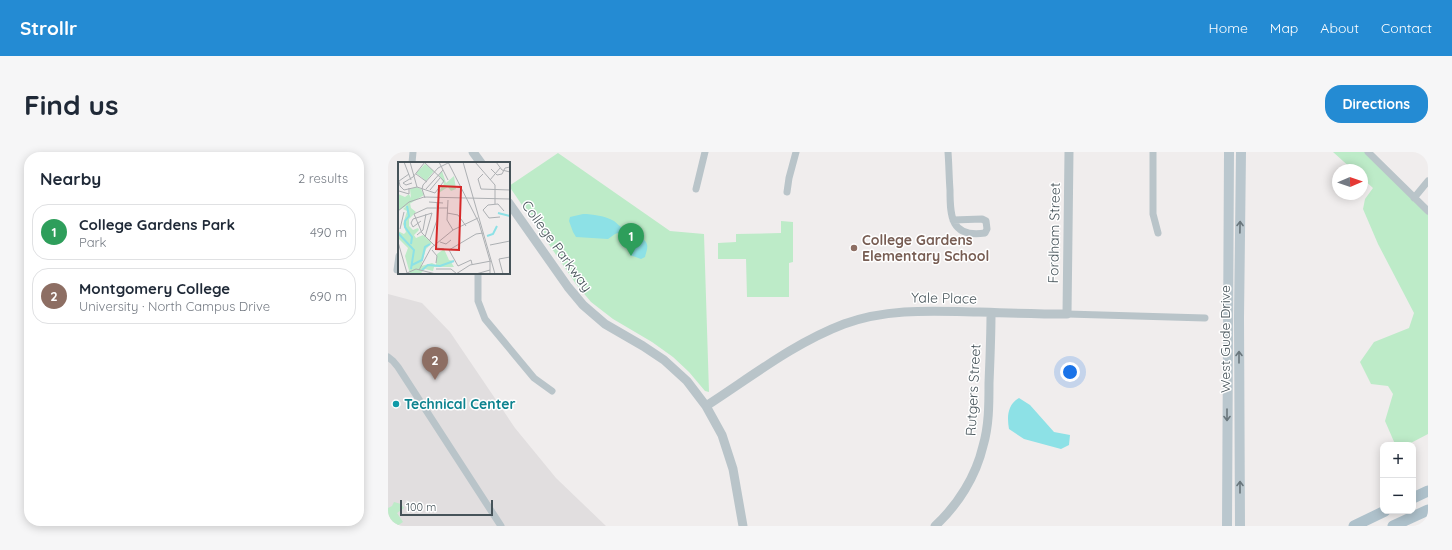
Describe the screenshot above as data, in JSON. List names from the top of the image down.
{
  "streets": {
    "main road": ["West Gude Drive"],
    "street": [
      "Fordham Street",
      "College Parkway",
      "Yale Place",
      "Rutgers Street"
    ]
  },
  "crossings": [
    ["Fordham Street", "Yale Place"],
    ["College Parkway", "Yale Place"],
    ["Yale Place", "Rutgers Street"]
  ],
  "places": ["College Gardens Elementary School", "Technical Center"],
  "scale_bar": "100 m",
  "north": "right",
  "page": {
    "header": "Strollr",
    "nav": [
      "Home",
      "Map",
      "About",
      "Contact"
    ],
    "buttons": "Directions",
    "title": "Find us",
    "heading": ["Nearby", "2 results"],
    "list": [
      {
        "mark": "1",
        "name": "College Gardens Park",
        "note": "Park",
        "value": "490 m"
      },
      {
        "mark": "2",
        "name": "Montgomery College",
        "note": "University · North Campus Drive",
        "value": "690 m"
      }
    ],
    "pins": ["1", "2"],
    "map_buttons": ["+", "−"],
    "scale": "100 m"
  }
}
